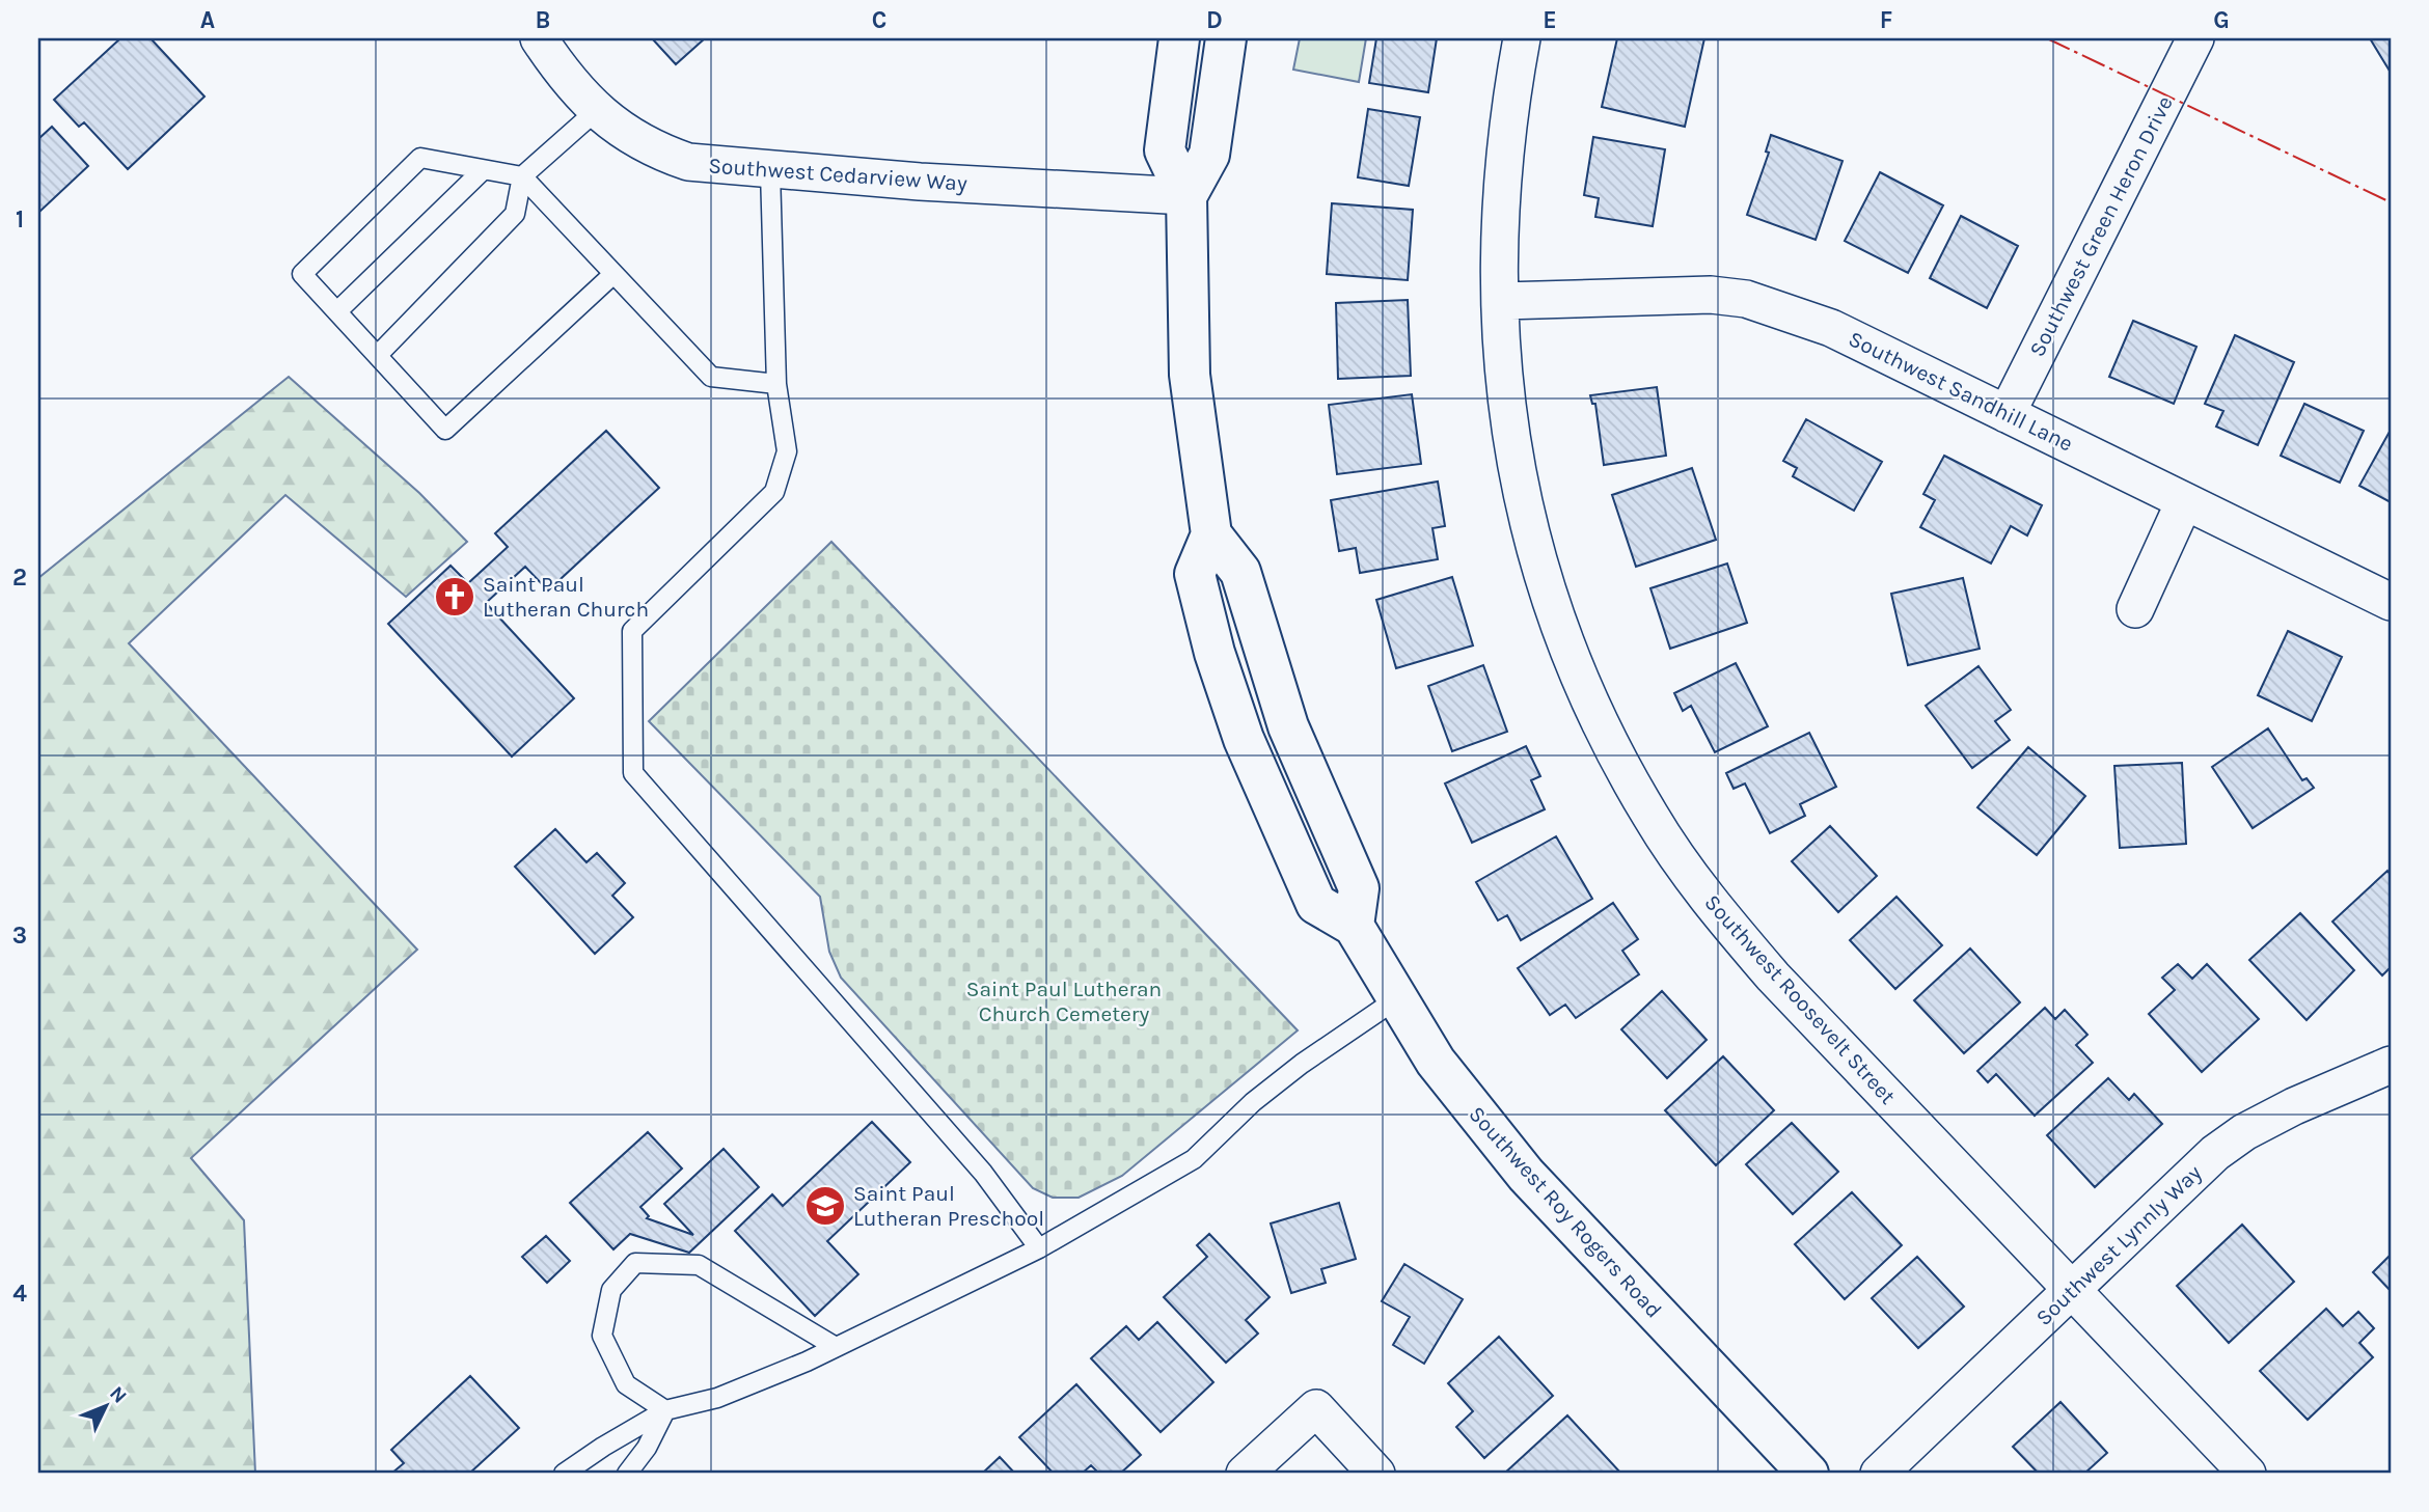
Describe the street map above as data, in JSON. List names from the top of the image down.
{
  "streets": {
    "main road": ["Southwest Roy Rogers Road"],
    "street": [
      "Southwest Cedarview Way",
      "Southwest Green Heron Drive",
      "Southwest Sandhill Lane",
      "Southwest Roosevelt Street",
      "Southwest Lynnly Way"
    ]
  },
  "crossings": [
    ["Southwest Cedarview Way", "Southwest Roy Rogers Road"],
    ["Southwest Green Heron Drive", "Southwest Sandhill Lane"],
    ["Southwest Sandhill Lane", "Southwest Roosevelt Street"],
    ["Southwest Roosevelt Street", "Southwest Lynnly Way"]
  ],
  "parks": ["Saint Paul Lutheran Church Cemetery"],
  "places": {
    "church": ["Saint Paul Lutheran Church"],
    "school or university": ["Saint Paul Lutheran Preschool"]
  },
  "north": "top right",
  "grid": {
    "columns": [
      "A",
      "B",
      "C",
      "D",
      "E",
      "F",
      "G"
    ],
    "rows": [
      "1",
      "2",
      "3",
      "4"
    ]
  }
}
